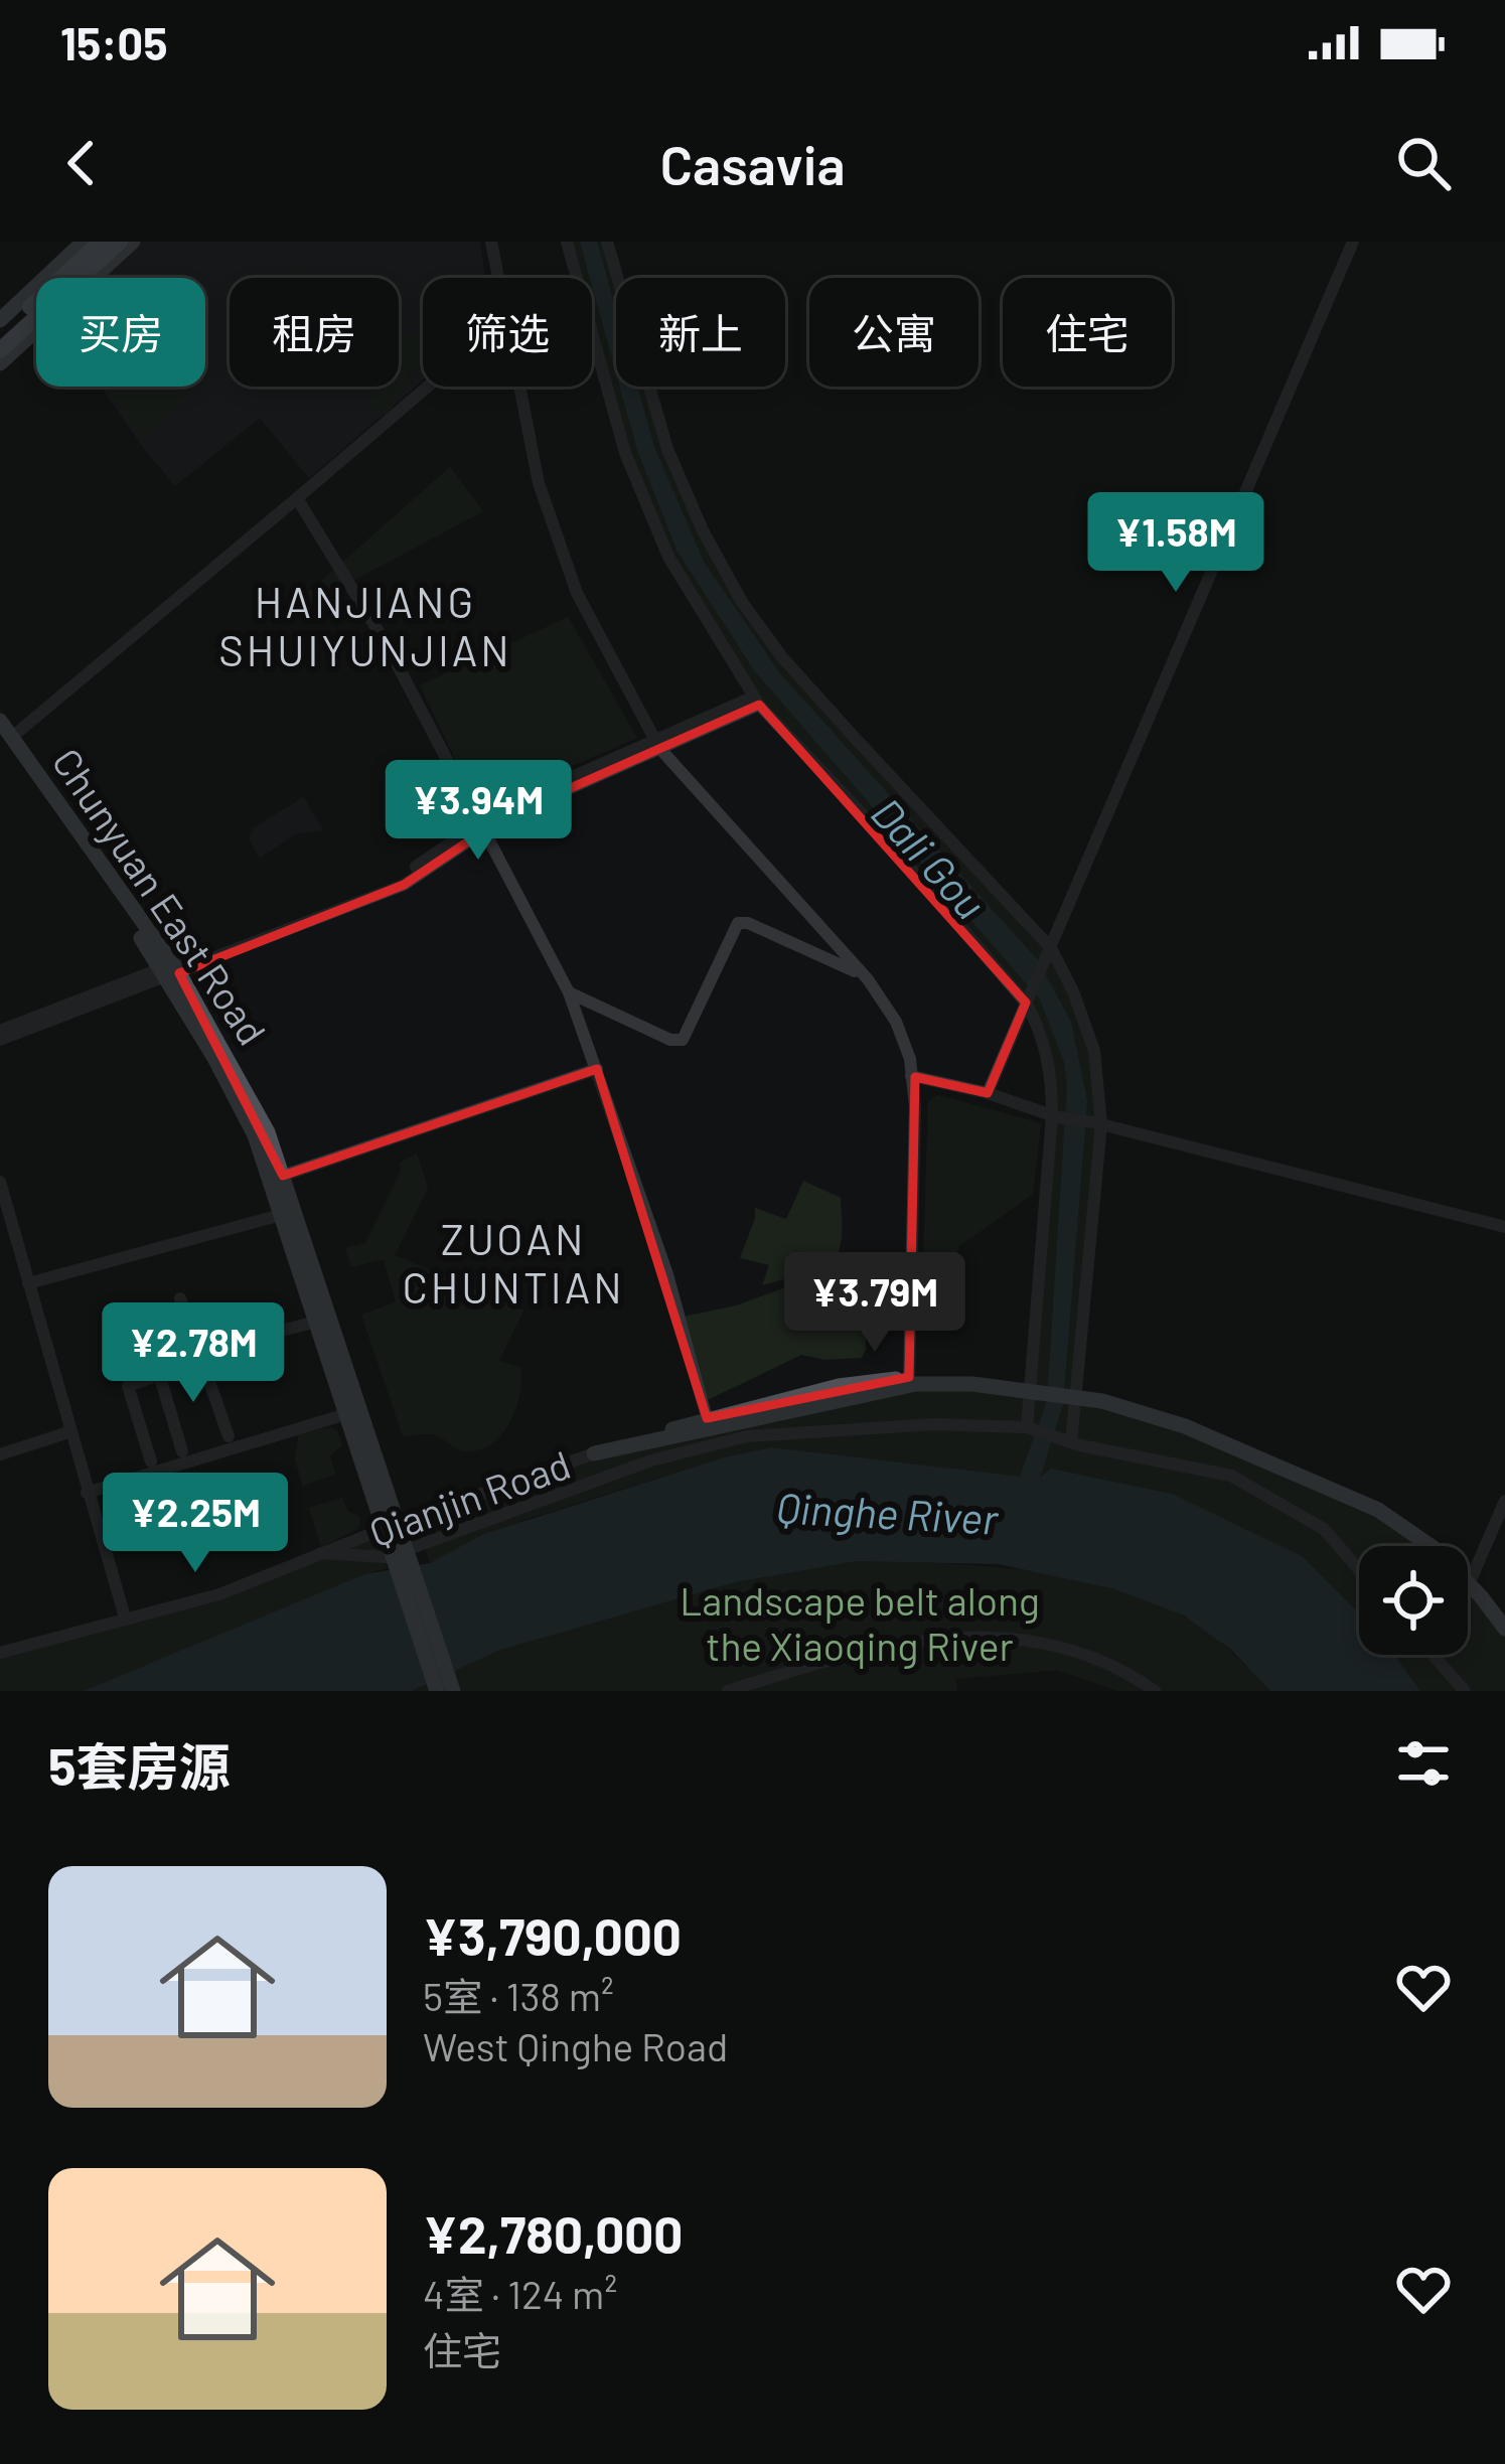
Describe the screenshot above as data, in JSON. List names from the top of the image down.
{
  "streets": {
    "main road": ["Chunyuan East Road"],
    "street": ["Qianjin Road"]
  },
  "crossings": [
    ["Chunyuan East Road", "Qianjin Road"]
  ],
  "districts": ["HANJIANG SHUIYUNJIAN", "ZUOAN CHUNTIAN"],
  "water": ["Dali Gou", "Qinghe River"],
  "parks": ["Landscape belt along the Xiaoqing River"],
  "page": {
    "status": "15:05",
    "header": "Casavia",
    "chip": [
      "买房",
      "租房",
      "筛选",
      "新上",
      "公寓",
      "住宅"
    ],
    "price": [
      "¥1.58M",
      "¥3.94M",
      "¥3.79M",
      "¥2.78M",
      "¥2.25M"
    ],
    "heading": "5套房源",
    "list": [
      {
        "name": "¥3,790,000",
        "note": "5室 · 138 m² · West Qinghe Road"
      },
      {
        "name": "¥2,780,000",
        "note": "4室 · 124 m² · 住宅"
      }
    ]
  }
}
